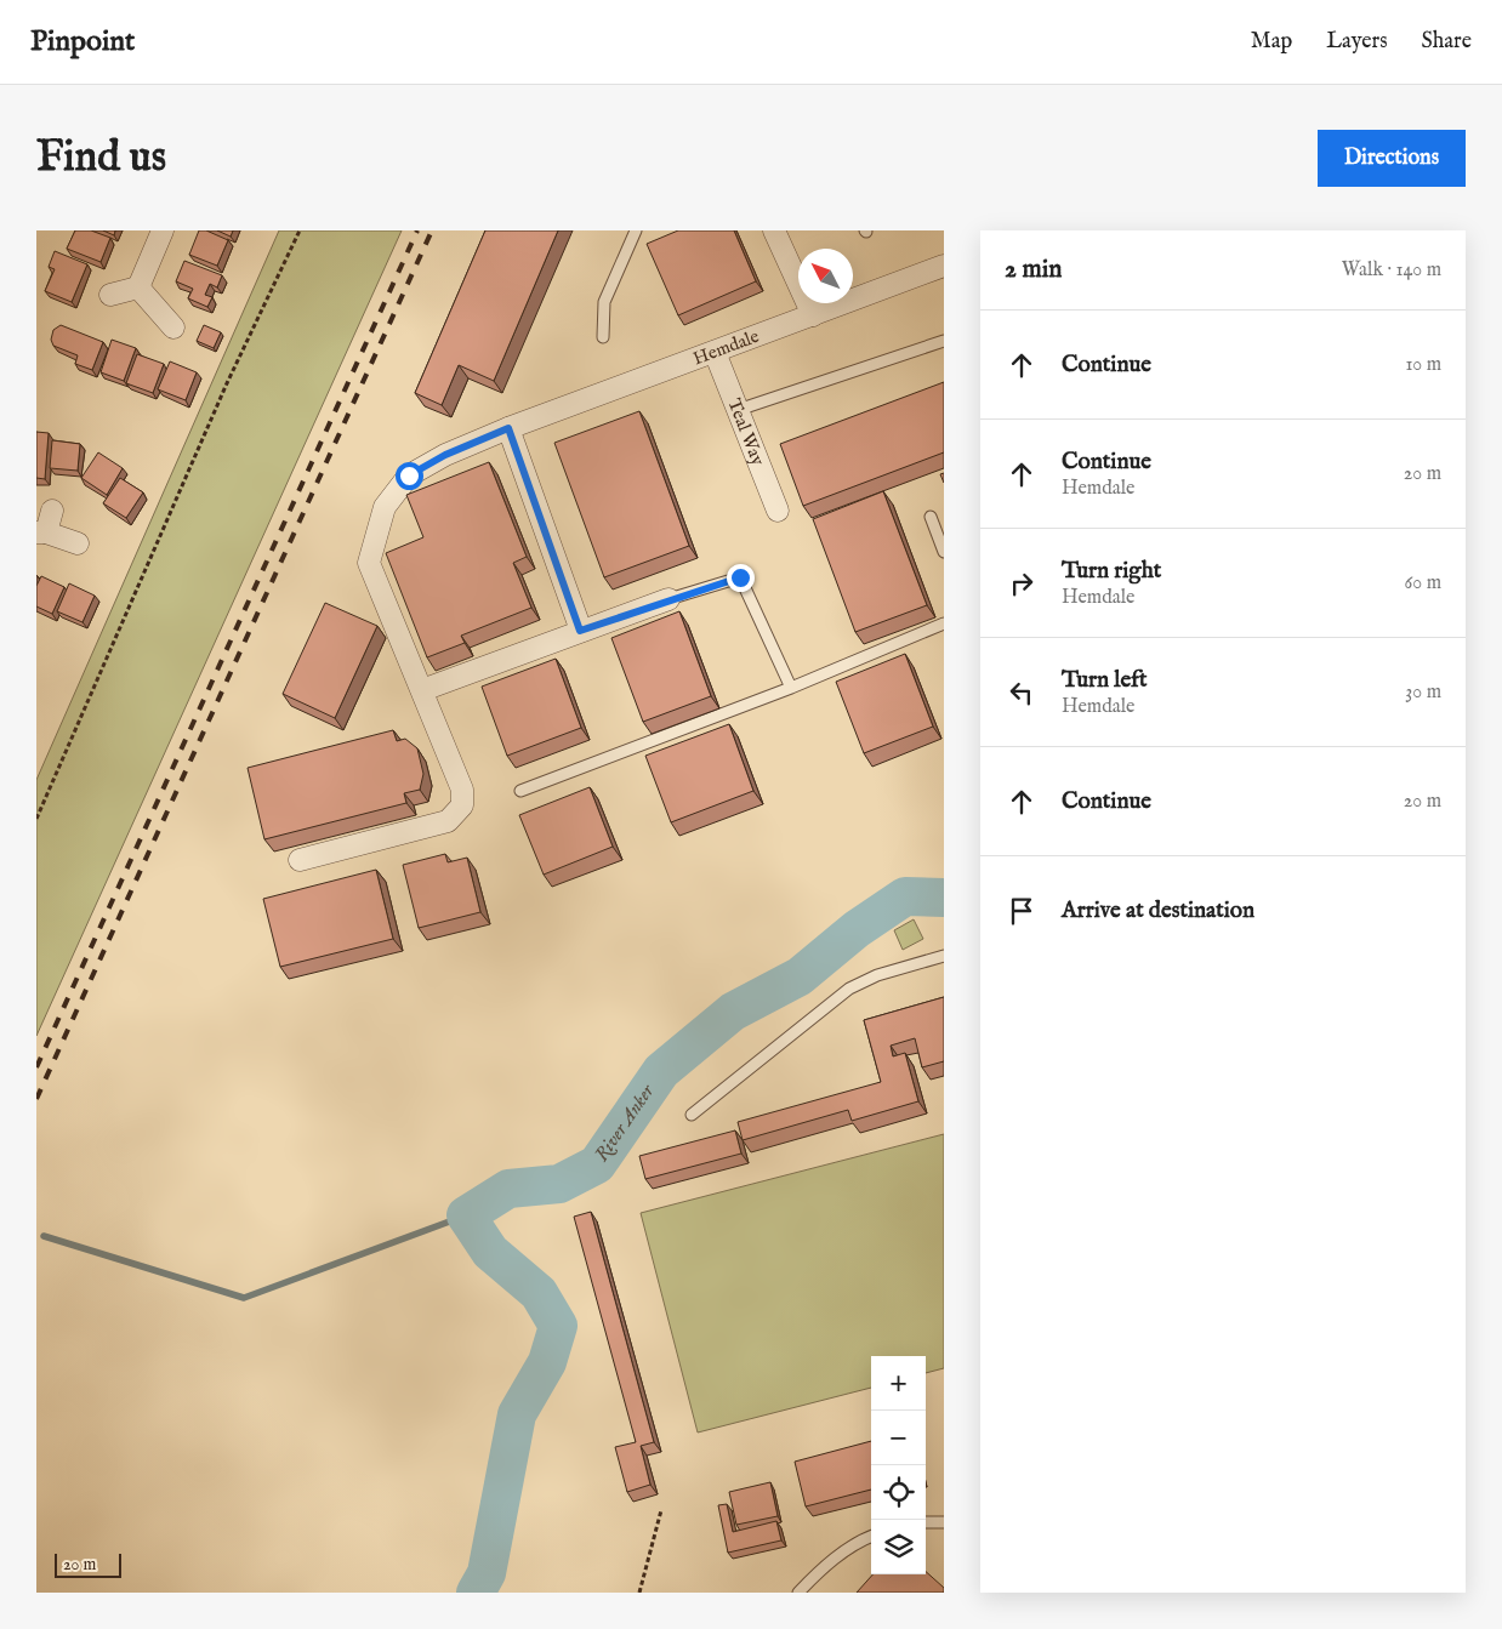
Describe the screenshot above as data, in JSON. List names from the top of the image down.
{
  "streets": {
    "street": ["Hemdale", "Teal Way"]
  },
  "crossings": [
    ["Hemdale", "Teal Way"]
  ],
  "water": ["River Anker"],
  "scale_bar": "20 m",
  "north": "top left",
  "page": {
    "header": "Pinpoint",
    "nav": ["Map", "Layers", "Share"],
    "buttons": "Directions",
    "title": "Find us",
    "heading": ["2 min", "Walk · 140 m"],
    "list": [
      ["Continue", "10 m"],
      ["Continue", "Hemdale", "20 m"],
      ["Turn right", "Hemdale", "60 m"],
      ["Turn left", "Hemdale", "30 m"],
      ["Continue", "20 m"],
      "Arrive at destination"
    ],
    "map_buttons": ["+", "−"],
    "scale": "20 m"
  }
}
